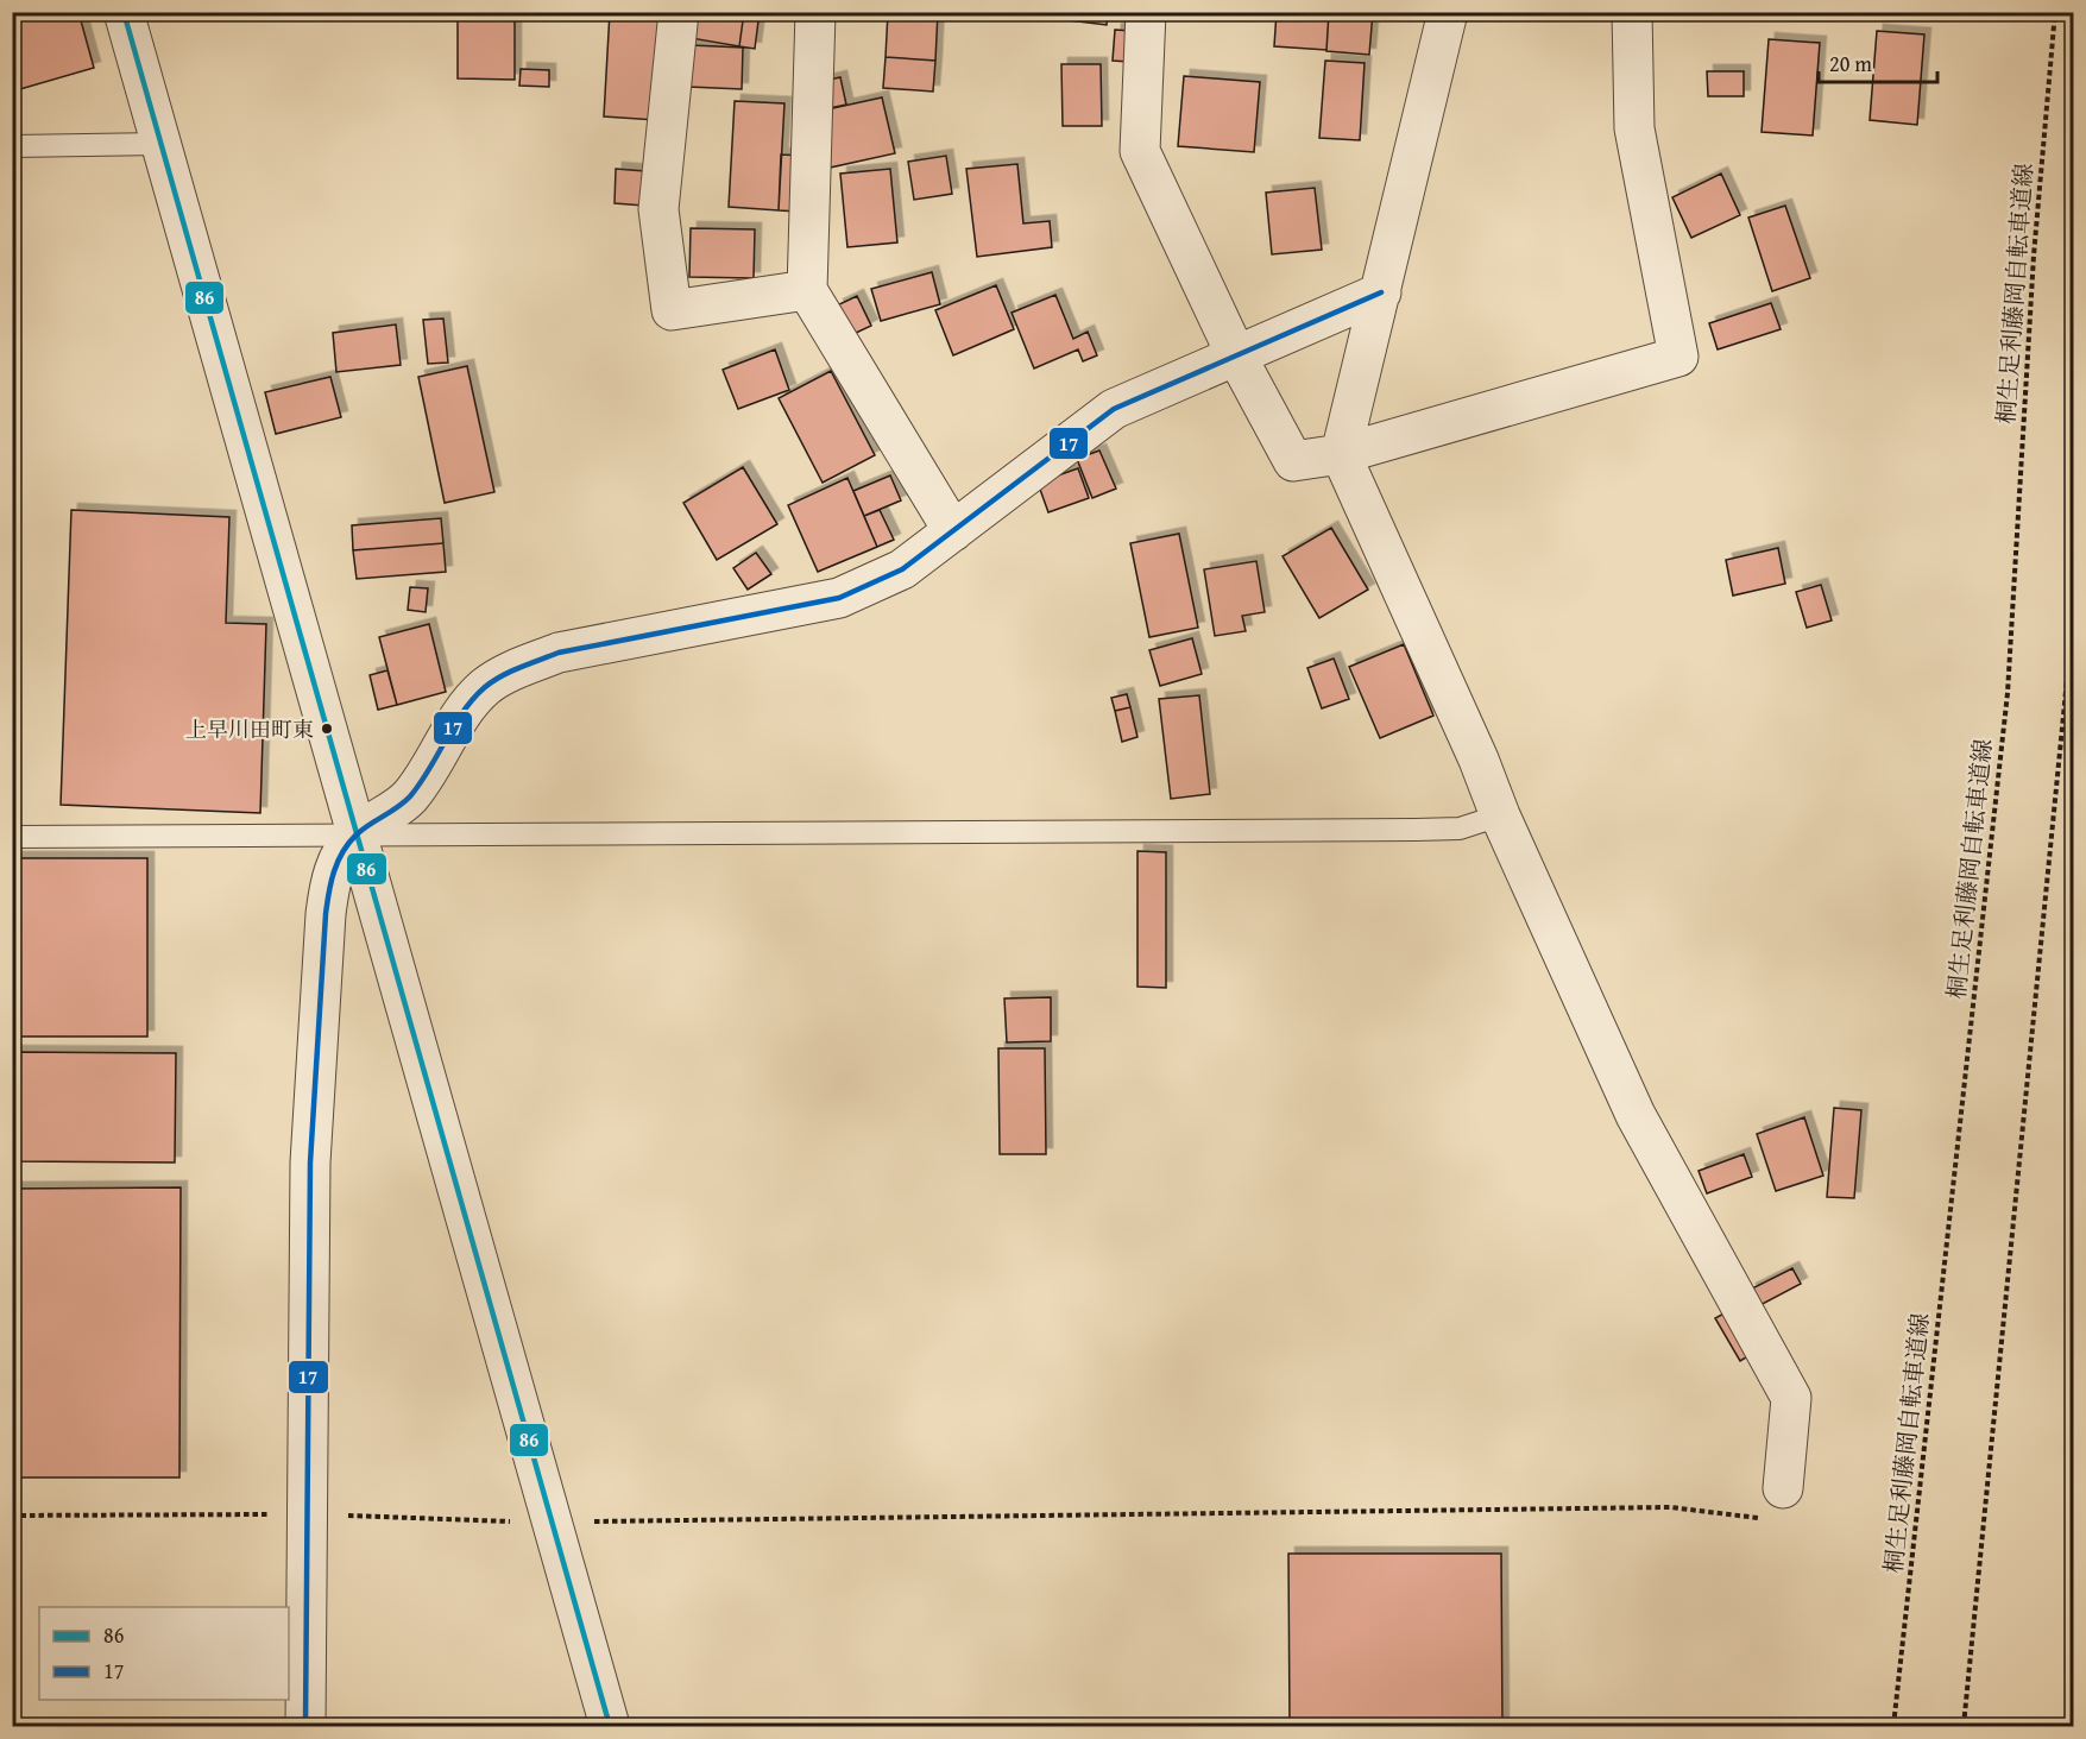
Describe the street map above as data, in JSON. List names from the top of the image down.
{
  "streets": {
    "path": ["桐生足利藤岡自転車道線"]
  },
  "places": ["上早川田町東"],
  "lines": ["transit line 86", "transit line 17"],
  "legend": ["86", "17"],
  "scale_bar": "20 m"
}
